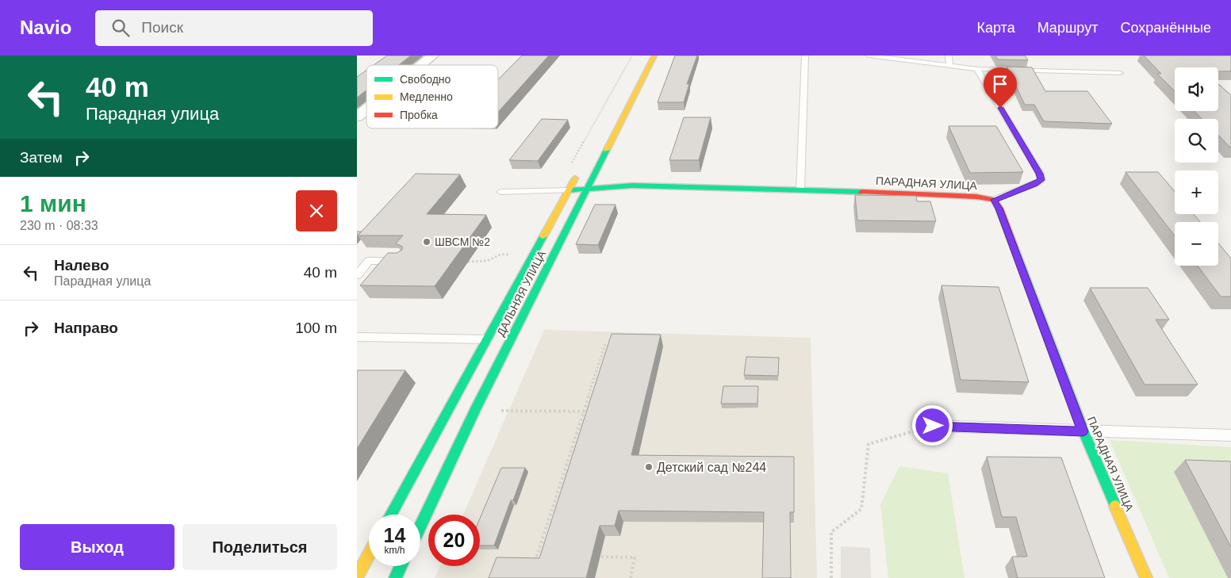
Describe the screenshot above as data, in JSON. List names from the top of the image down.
{
  "streets": {
    "main road": ["ПАРАДНАЯ УЛИЦА", "ДАЛЬНЯЯ УЛИЦА"]
  },
  "crossings": [
    ["ПАРАДНАЯ УЛИЦА", "ДАЛЬНЯЯ УЛИЦА"]
  ],
  "places": ["ШВСМ №2", "Детский сад №244"],
  "legend": ["Свободно", "Медленно", "Пробка"],
  "page": {
    "header": "Navio",
    "search": "Поиск",
    "nav": ["Карта", "Маршрут", "Сохранённые"],
    "turn": ["40 m", "Парадная улица"],
    "map_buttons": ["+", "−"],
    "then": "Затем",
    "heading": ["1 мин", "230 m · 08:33"],
    "list": [
      {
        "name": "Налево",
        "note": "Парадная улица",
        "value": "40 m"
      },
      {
        "name": "Направо",
        "value": "100 m"
      }
    ],
    "speed": "14 km/h",
    "limit": "20",
    "buttons": ["Выход", "Поделиться"]
  }
}
